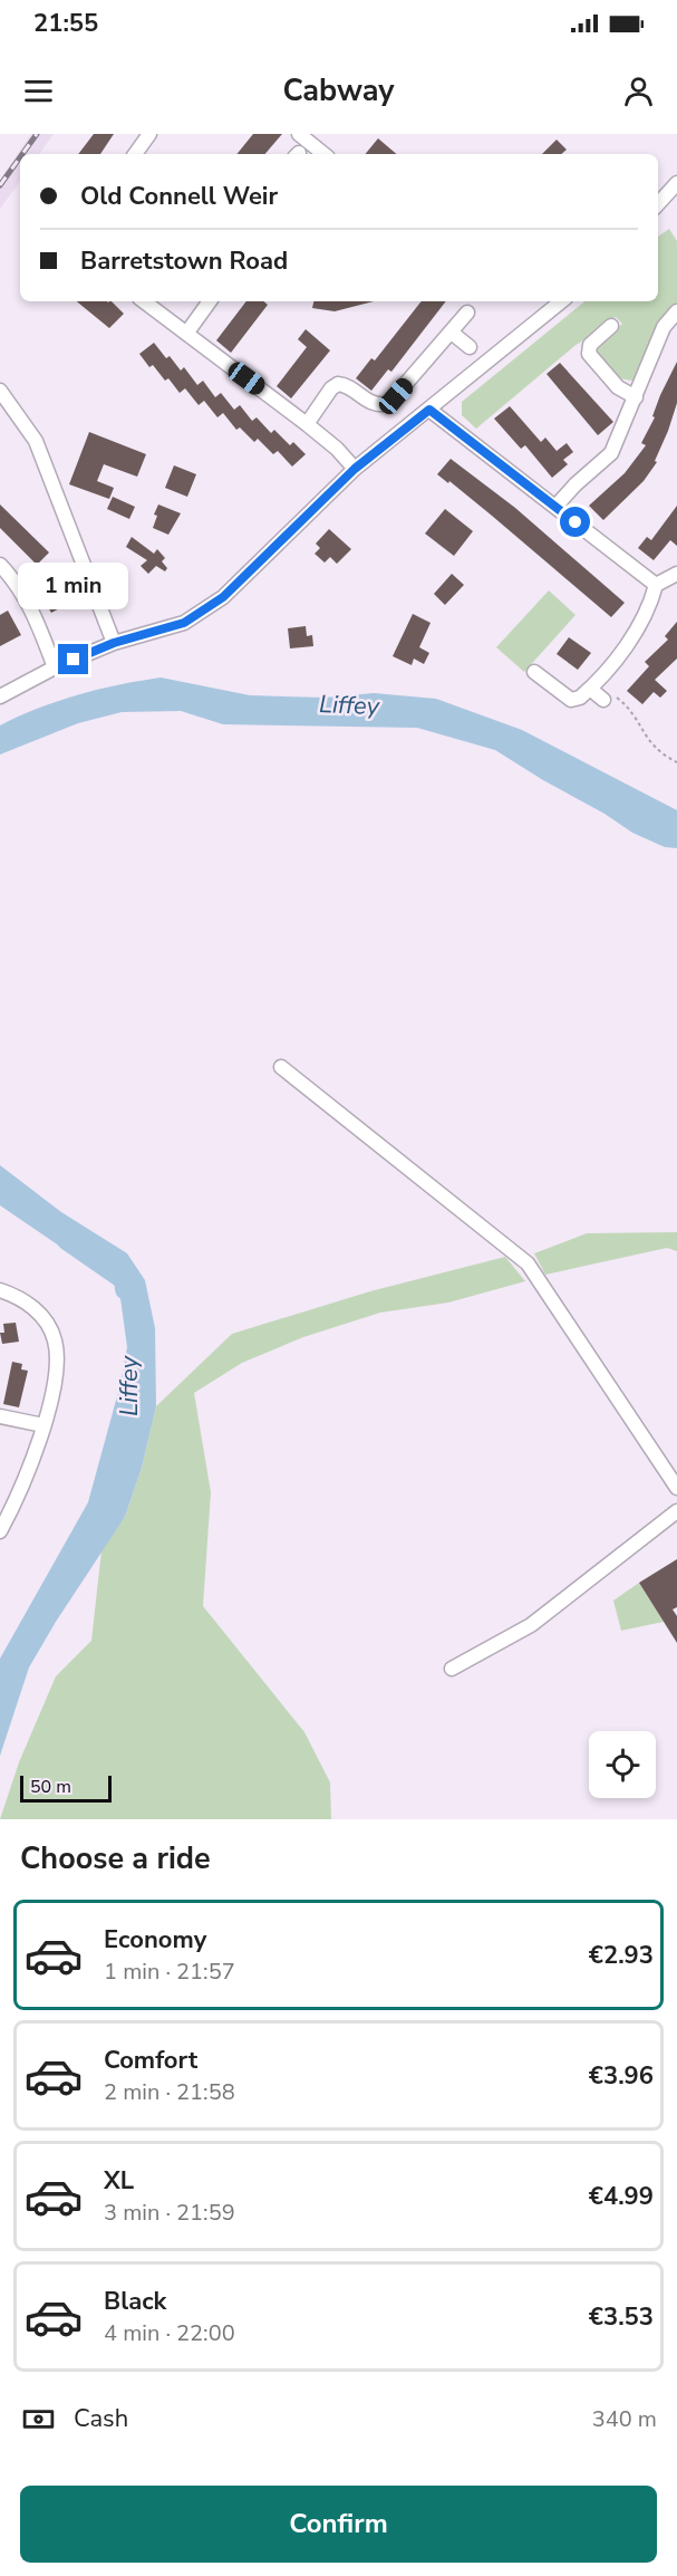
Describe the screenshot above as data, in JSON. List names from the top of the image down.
{
  "water": ["Liffey"],
  "scale_bar": "50 m",
  "page": {
    "status": "21:55",
    "header": "Cabway",
    "banner": ["Old Connell Weir", "Barretstown Road"],
    "bubble": "1 min",
    "scale": "50 m",
    "heading": "Choose a ride",
    "list": [
      {
        "name": "Economy",
        "note": "1 min · 21:57",
        "value": "€2.93"
      },
      {
        "name": "Comfort",
        "note": "2 min · 21:58",
        "value": "€3.96"
      },
      {
        "name": "XL",
        "note": "3 min · 21:59",
        "value": "€4.99"
      },
      {
        "name": "Black",
        "note": "4 min · 22:00",
        "value": "€3.53"
      }
    ],
    "pay": ["Cash", "340 m"],
    "buttons": "Confirm"
  }
}
